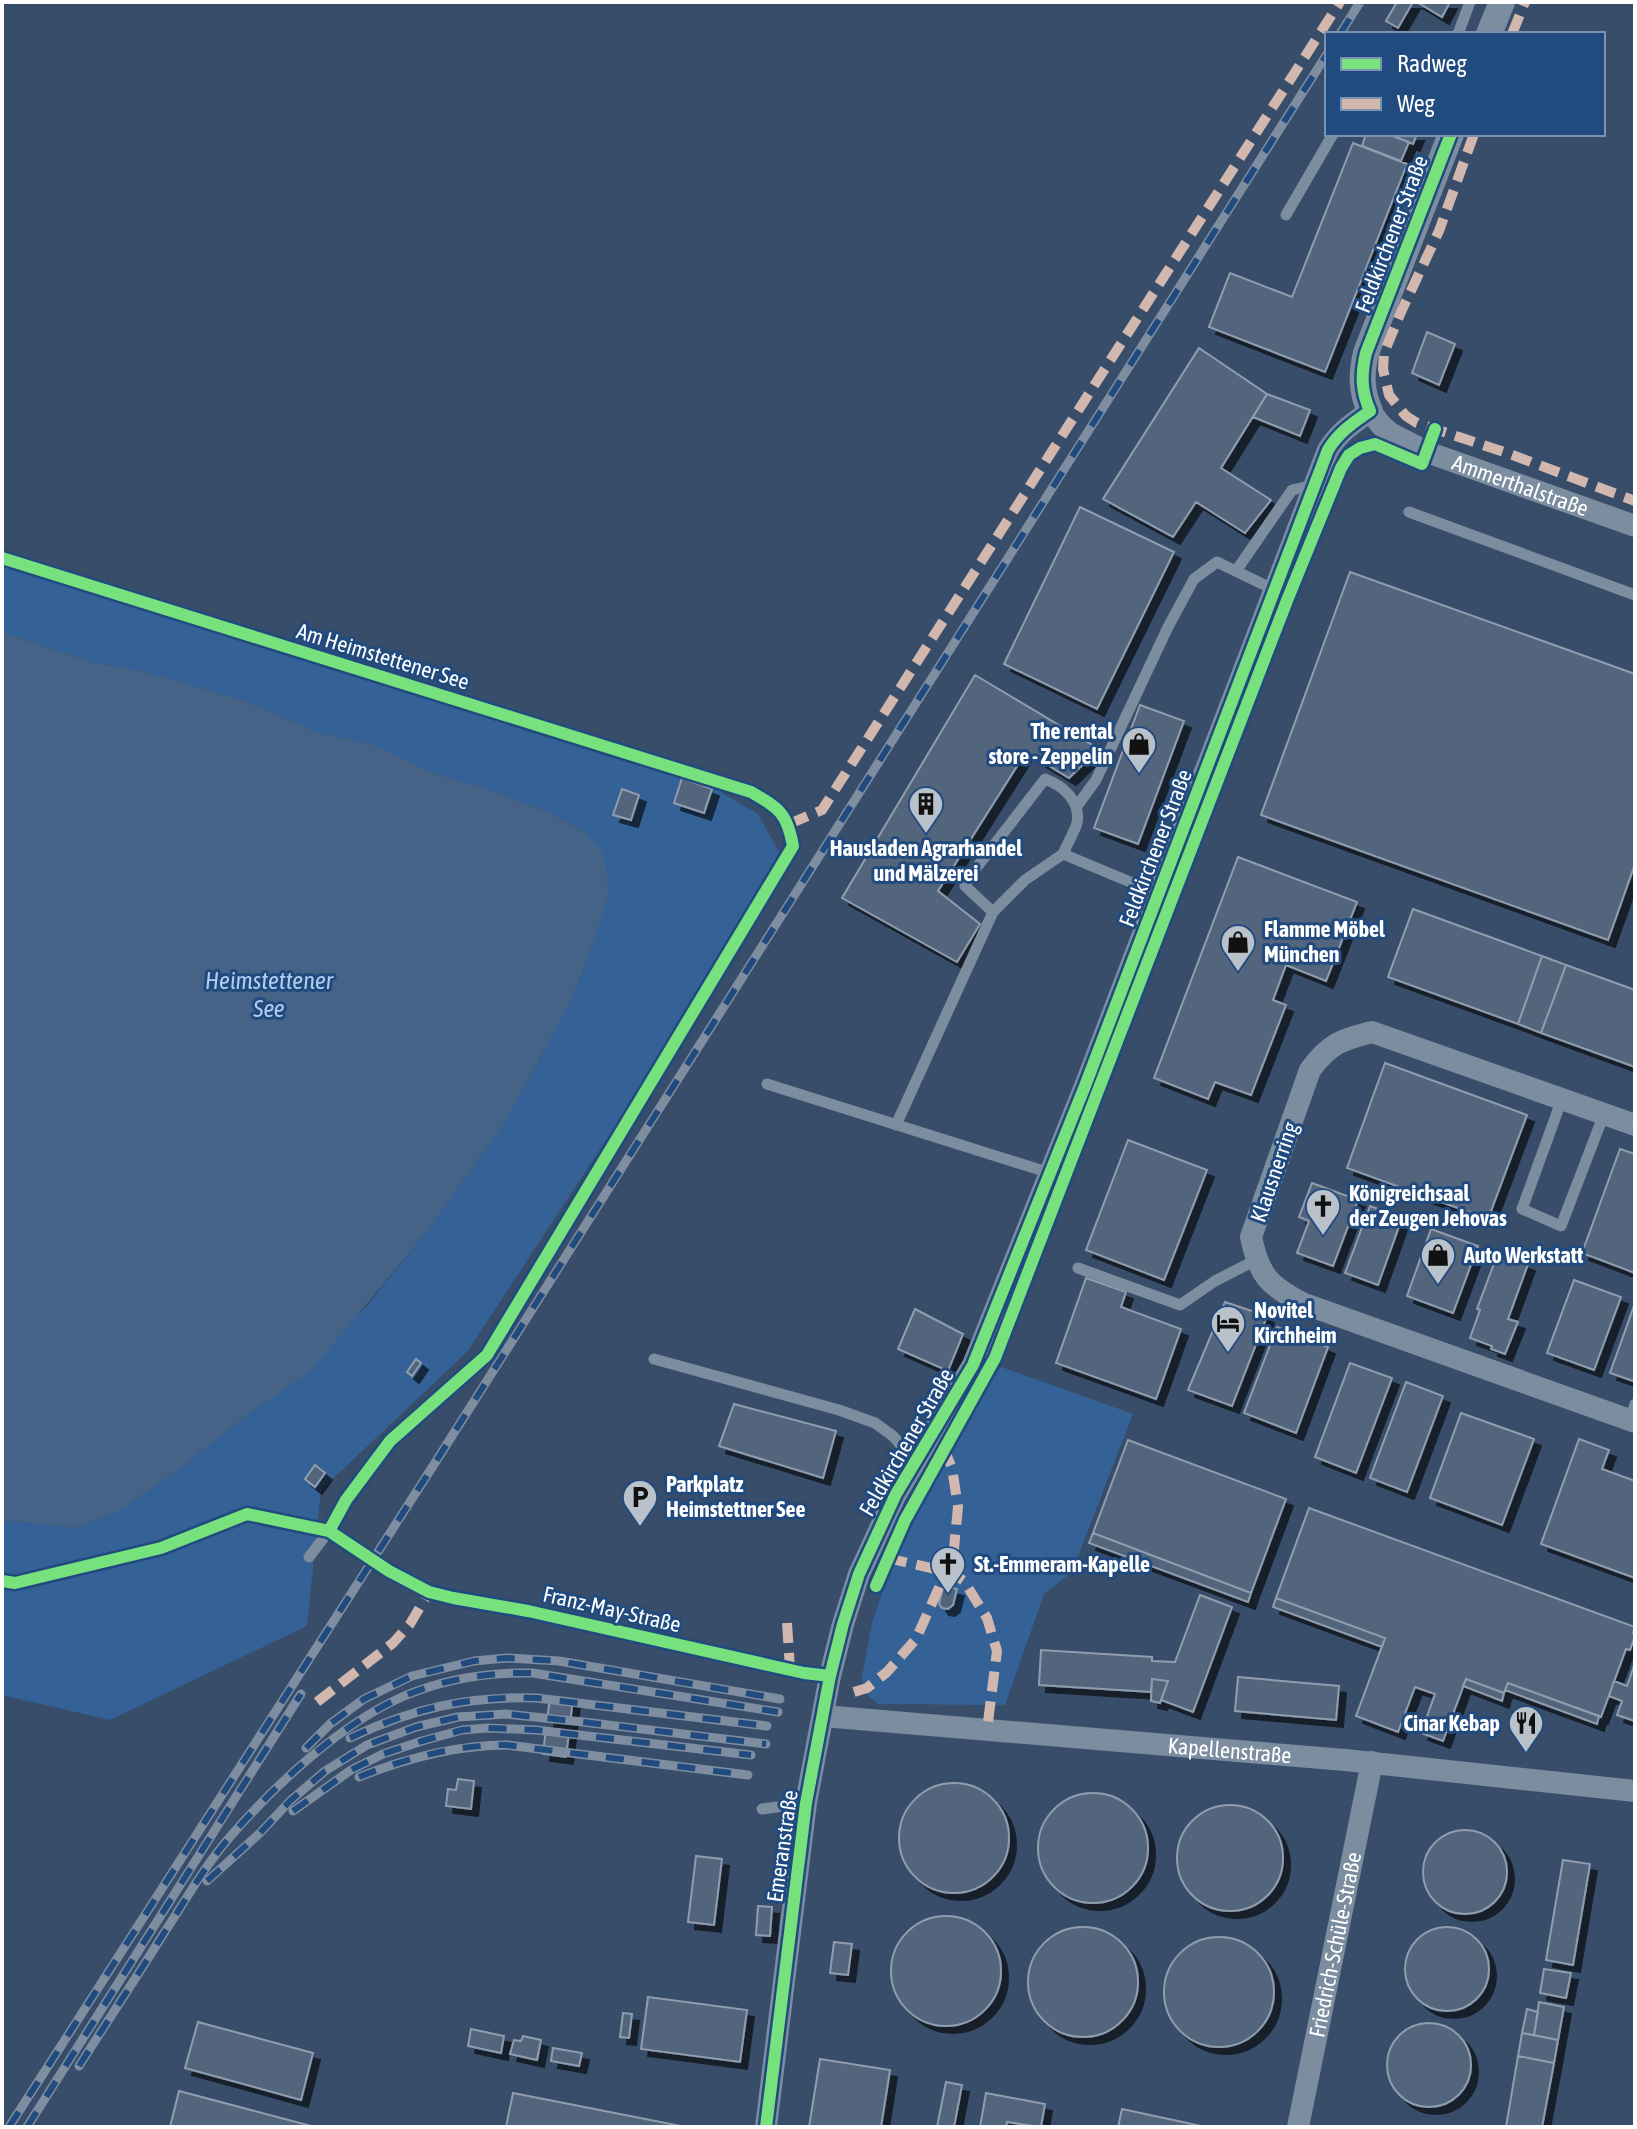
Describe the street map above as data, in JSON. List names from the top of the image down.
{
  "streets": {
    "street": [
      "Feldkirchener Straße",
      "Ammerthalstraße",
      "Klausnerring",
      "Kapellenstraße",
      "Emeranstraße",
      "Friedrich-Schüle-Straße"
    ],
    "lane": ["Am Heimstettener See", "Franz-May-Straße"]
  },
  "crossings": [
    ["Feldkirchener Straße", "Ammerthalstraße"],
    ["Feldkirchener Straße", "Emeranstraße"],
    ["Franz-May-Straße", "Emeranstraße"],
    ["Kapellenstraße", "Emeranstraße"],
    ["Kapellenstraße", "Friedrich-Schüle-Straße"]
  ],
  "water": ["Heimstettener See"],
  "places": {
    "shop": ["The rental store - Zeppelin", "Flamme Möbel München", "Auto Werkstatt"],
    "building": ["Hausladen Agrarhandel und Mälzerei"],
    "church": ["Königreichsaal der Zeugen Jehovas", "St.-Emmeram-Kapelle"],
    "hotel": ["Novitel Kirchheim"],
    "parking": ["Parkplatz Heimstettner See"],
    "restaurant": ["Cinar Kebap"]
  },
  "legend": ["Radweg", "Weg"]
}
